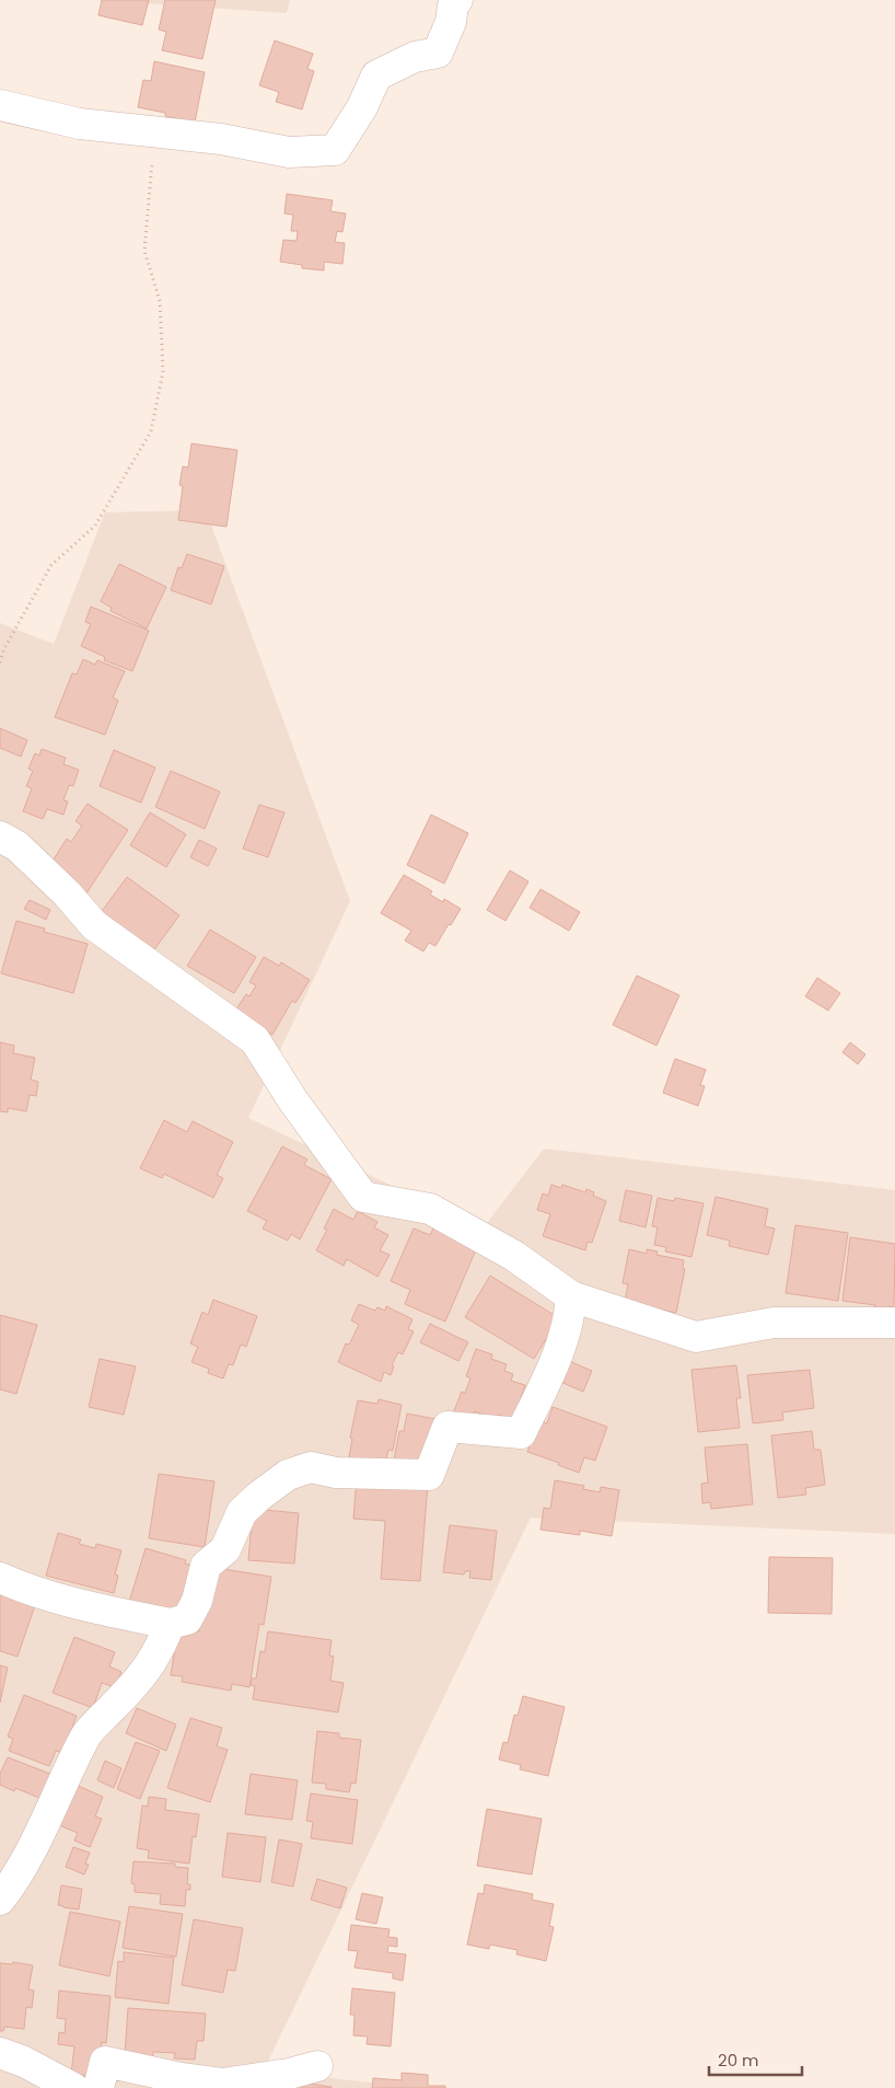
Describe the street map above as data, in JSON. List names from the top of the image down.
{
  "scale_bar": "20 m"
}
